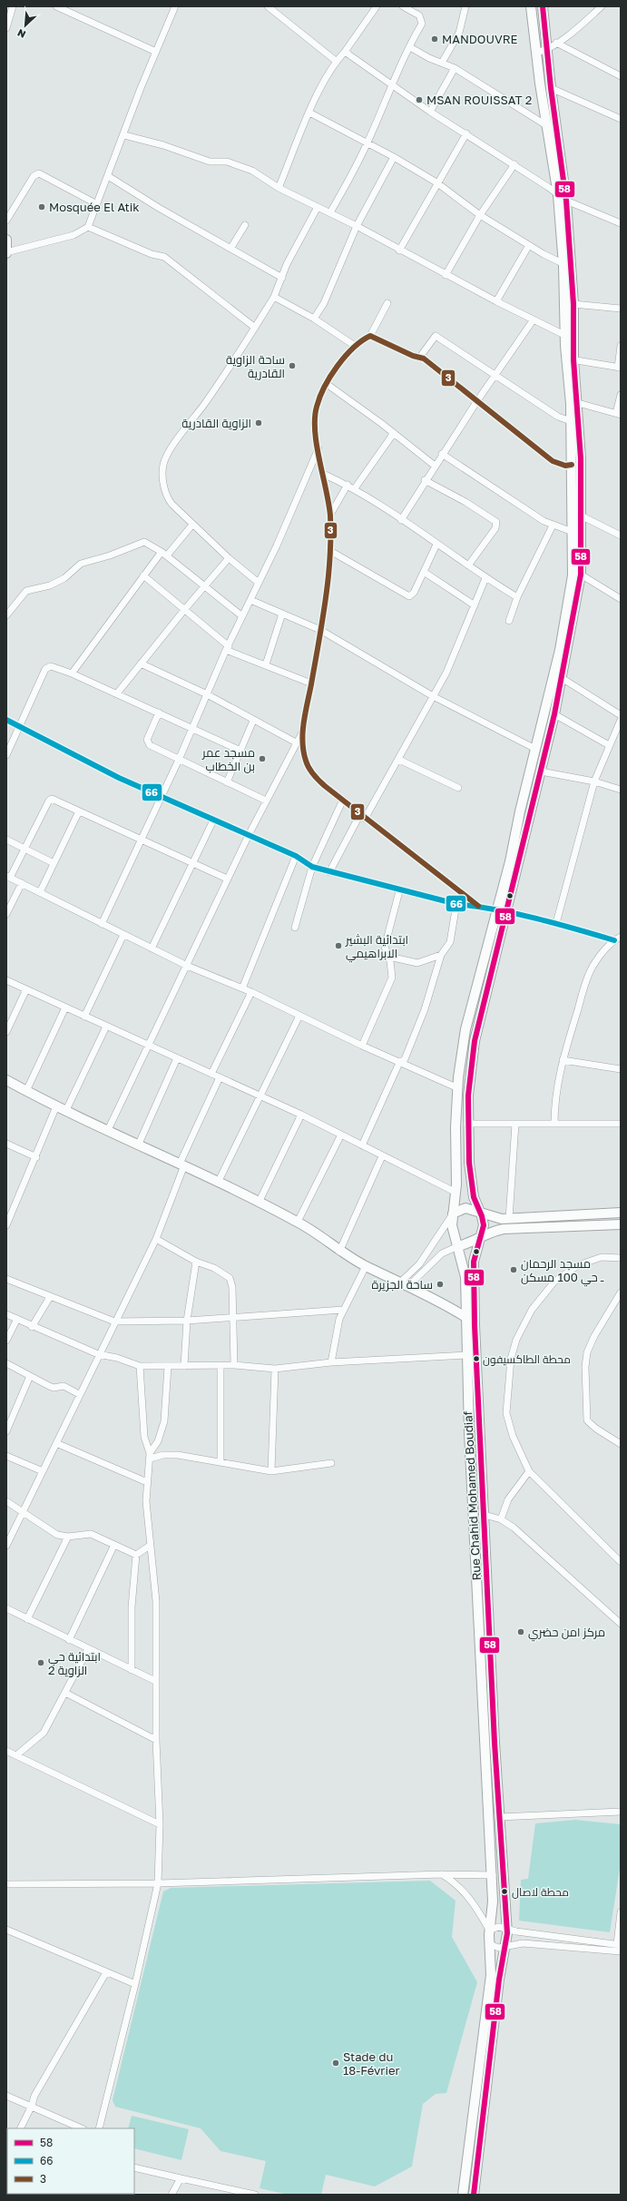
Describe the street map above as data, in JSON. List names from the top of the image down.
{
  "streets": {
    "main road": ["Rue Chahid Mohamed Boudiaf"]
  },
  "places": [
    "MANDOUVRE",
    "MSAN ROUISSAT 2",
    "Mosquée El Atik",
    "ساحة الزاوية القادرية",
    "الزاوية القادرية",
    "مسجد عمر بن الخطاب",
    "ابتدائية البشير الابراهيمي",
    "مسجد الرحمان ـ حي 100 مسكن",
    "ساحة الجزيرة",
    "محطة الطاكسيفون",
    "مركز امن حضري",
    "ابتدائية حي الزاوية 2",
    "محطة لاصال",
    "Stade du 18-Février"
  ],
  "lines": ["transit line 58", "transit line 3", "transit line 66"],
  "legend": ["58", "66", "3"],
  "north": "bottom left"
}
